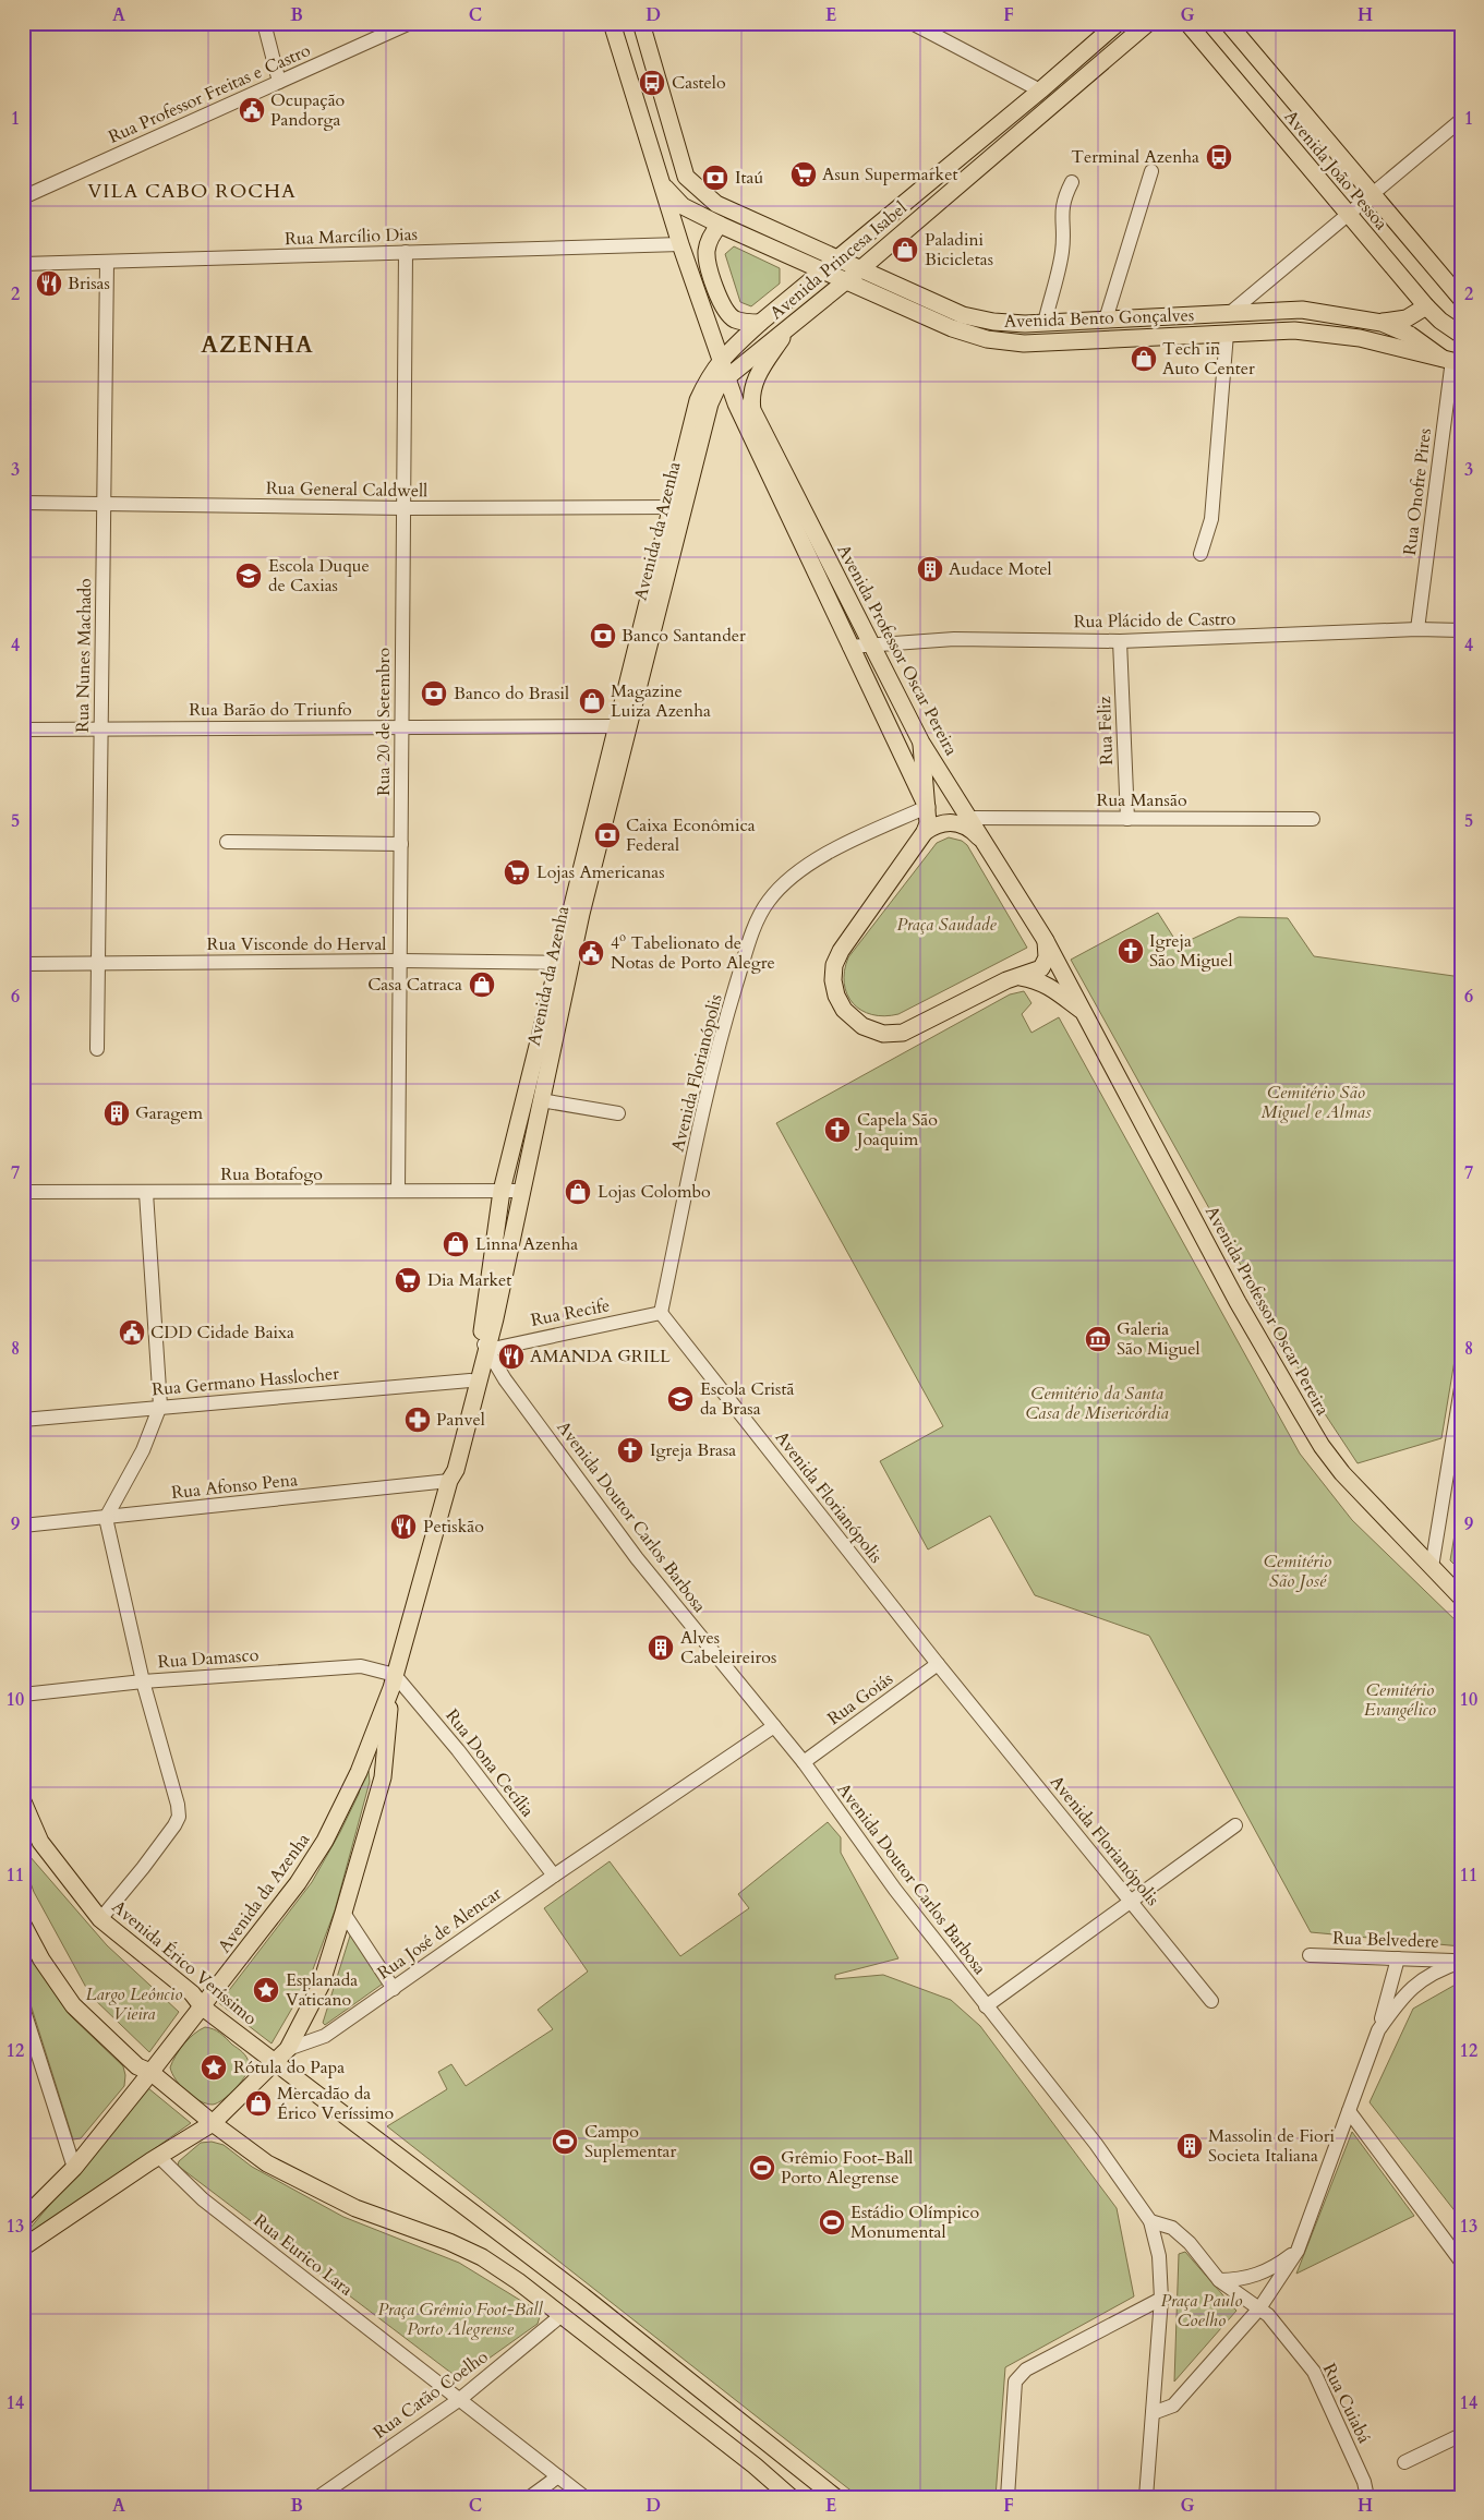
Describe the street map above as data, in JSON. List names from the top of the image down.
{
  "streets": {
    "main road": [
      "Avenida João Pessoa",
      "Avenida Princesa Isabel",
      "Avenida Bento Gonçalves",
      "Avenida da Azenha",
      "Avenida Professor Oscar Pereira",
      "Avenida Érico Veríssimo"
    ],
    "street": [
      "Rua Professor Freitas e Castro",
      "Rua Marcílio Dias",
      "Rua General Caldwell",
      "Rua Onofre Pires",
      "Rua Plácido de Castro",
      "Rua Nunes Machado",
      "Rua Barão do Triunfo",
      "Rua 20 de Setembro",
      "Rua Feliz",
      "Rua Mansão",
      "Rua Visconde do Herval",
      "Avenida Florianópolis",
      "Rua Botafogo",
      "Rua Recife",
      "Rua Germano Hasslocher",
      "Rua Afonso Pena",
      "Avenida Doutor Carlos Barbosa",
      "Rua Damasco",
      "Rua Goiás",
      "Rua Dona Cecília",
      "Rua José de Alencar",
      "Rua Belvedere",
      "Rua Eurico Lara",
      "Rua Catão Coelho",
      "Rua Cuiabá"
    ]
  },
  "crossings": [
    ["Rua Marcílio Dias", "Rua Nunes Machado"],
    ["Rua Marcílio Dias", "Rua 20 de Setembro"],
    ["Avenida Princesa Isabel", "Avenida Bento Gonçalves"],
    ["Avenida Princesa Isabel", "Avenida da Azenha"],
    ["Avenida Princesa Isabel", "Avenida Professor Oscar Pereira"],
    ["Avenida Bento Gonçalves", "Rua Onofre Pires"],
    ["Rua General Caldwell", "Avenida da Azenha"],
    ["Rua General Caldwell", "Rua Nunes Machado"],
    ["Rua General Caldwell", "Rua 20 de Setembro"],
    ["Rua Onofre Pires", "Rua Plácido de Castro"],
    ["Avenida da Azenha", "Avenida Professor Oscar Pereira"],
    ["Avenida da Azenha", "Rua Barão do Triunfo"],
    ["Avenida da Azenha", "Rua Visconde do Herval"],
    ["Avenida da Azenha", "Rua Botafogo"],
    ["Avenida da Azenha", "Rua Recife"],
    ["Avenida da Azenha", "Rua Germano Hasslocher"],
    ["Avenida da Azenha", "Rua Afonso Pena"],
    ["Avenida da Azenha", "Avenida Doutor Carlos Barbosa"],
    ["Avenida da Azenha", "Rua Damasco"],
    ["Avenida da Azenha", "Rua Dona Cecília"],
    ["Avenida da Azenha", "Rua José de Alencar"],
    ["Avenida da Azenha", "Avenida Érico Veríssimo"],
    ["Rua Plácido de Castro", "Avenida Professor Oscar Pereira"],
    ["Rua Plácido de Castro", "Rua Feliz"],
    ["Avenida Professor Oscar Pereira", "Rua Mansão"],
    ["Avenida Professor Oscar Pereira", "Avenida Florianópolis"],
    ["Rua Nunes Machado", "Rua Barão do Triunfo"],
    ["Rua Nunes Machado", "Rua Visconde do Herval"],
    ["Rua Barão do Triunfo", "Rua 20 de Setembro"],
    ["Rua 20 de Setembro", "Rua Visconde do Herval"],
    ["Rua 20 de Setembro", "Rua Botafogo"],
    ["Rua Feliz", "Rua Mansão"],
    ["Avenida Florianópolis", "Rua Recife"],
    ["Avenida Florianópolis", "Rua Goiás"],
    ["Rua Recife", "Avenida Doutor Carlos Barbosa"],
    ["Avenida Doutor Carlos Barbosa", "Rua Goiás"],
    ["Avenida Doutor Carlos Barbosa", "Rua José de Alencar"],
    ["Rua Damasco", "Rua Dona Cecília"],
    ["Rua Dona Cecília", "Rua José de Alencar"],
    ["Rua Eurico Lara", "Rua Catão Coelho"]
  ],
  "districts": ["VILA CABO ROCHA", "AZENHA"],
  "parks": [
    "Praça Saudade",
    "Cemitério São Miguel e Almas",
    "Cemitério da Santa Casa de Misericórdia",
    "Cemitério São José",
    "Cemitério Evangélico",
    "Largo Leôncio Vieira",
    "Praça Paulo Coelho",
    "Praça Grêmio Foot-Ball Porto Alegrense"
  ],
  "places": {
    "bus stop": ["Castelo", "Terminal Azenha"],
    "public building": ["Ocupação Pandorga", "4º Tabelionato de Notas de Porto Alegre", "CDD Cidade Baixa"],
    "supermarket": ["Asun Supermarket", "Lojas Americanas", "Dia Market"],
    "bank": [
      "Itaú",
      "Banco Santander",
      "Banco do Brasil",
      "Caixa Econômica Federal"
    ],
    "shop": [
      "Paladini Bicicletas",
      "Tech in Auto Center",
      "Magazine Luiza Azenha",
      "Casa Catraca",
      "Lojas Colombo",
      "Linna Azenha",
      "Mercadão da Érico Veríssimo"
    ],
    "restaurant": ["Brisas", "AMANDA GRILL", "Petiskão"],
    "building": [
      "Audace Motel",
      "Garagem",
      "Alves Cabeleireiros",
      "Massolin de Fiori Societa Italiana"
    ],
    "school or university": ["Escola Duque de Caxias", "Escola Cristã da Brasa"],
    "church": ["Igreja São Miguel", "Capela São Joaquim", "Igreja Brasa"],
    "museum": ["Galeria São Miguel"],
    "pharmacy": ["Panvel"],
    "place": ["Esplanada Vaticano", "Rótula do Papa"],
    "sports": ["Campo Suplementar", "Grêmio Foot-Ball Porto Alegrense", "Estádio Olímpico Monumental"]
  },
  "grid": {
    "columns": [
      "A",
      "B",
      "C",
      "D",
      "E",
      "F",
      "G",
      "H"
    ],
    "rows": [
      "1",
      "2",
      "3",
      "4",
      "5",
      "6",
      "7",
      "8",
      "9",
      "10",
      "11",
      "12",
      "13",
      "14"
    ]
  }
}
